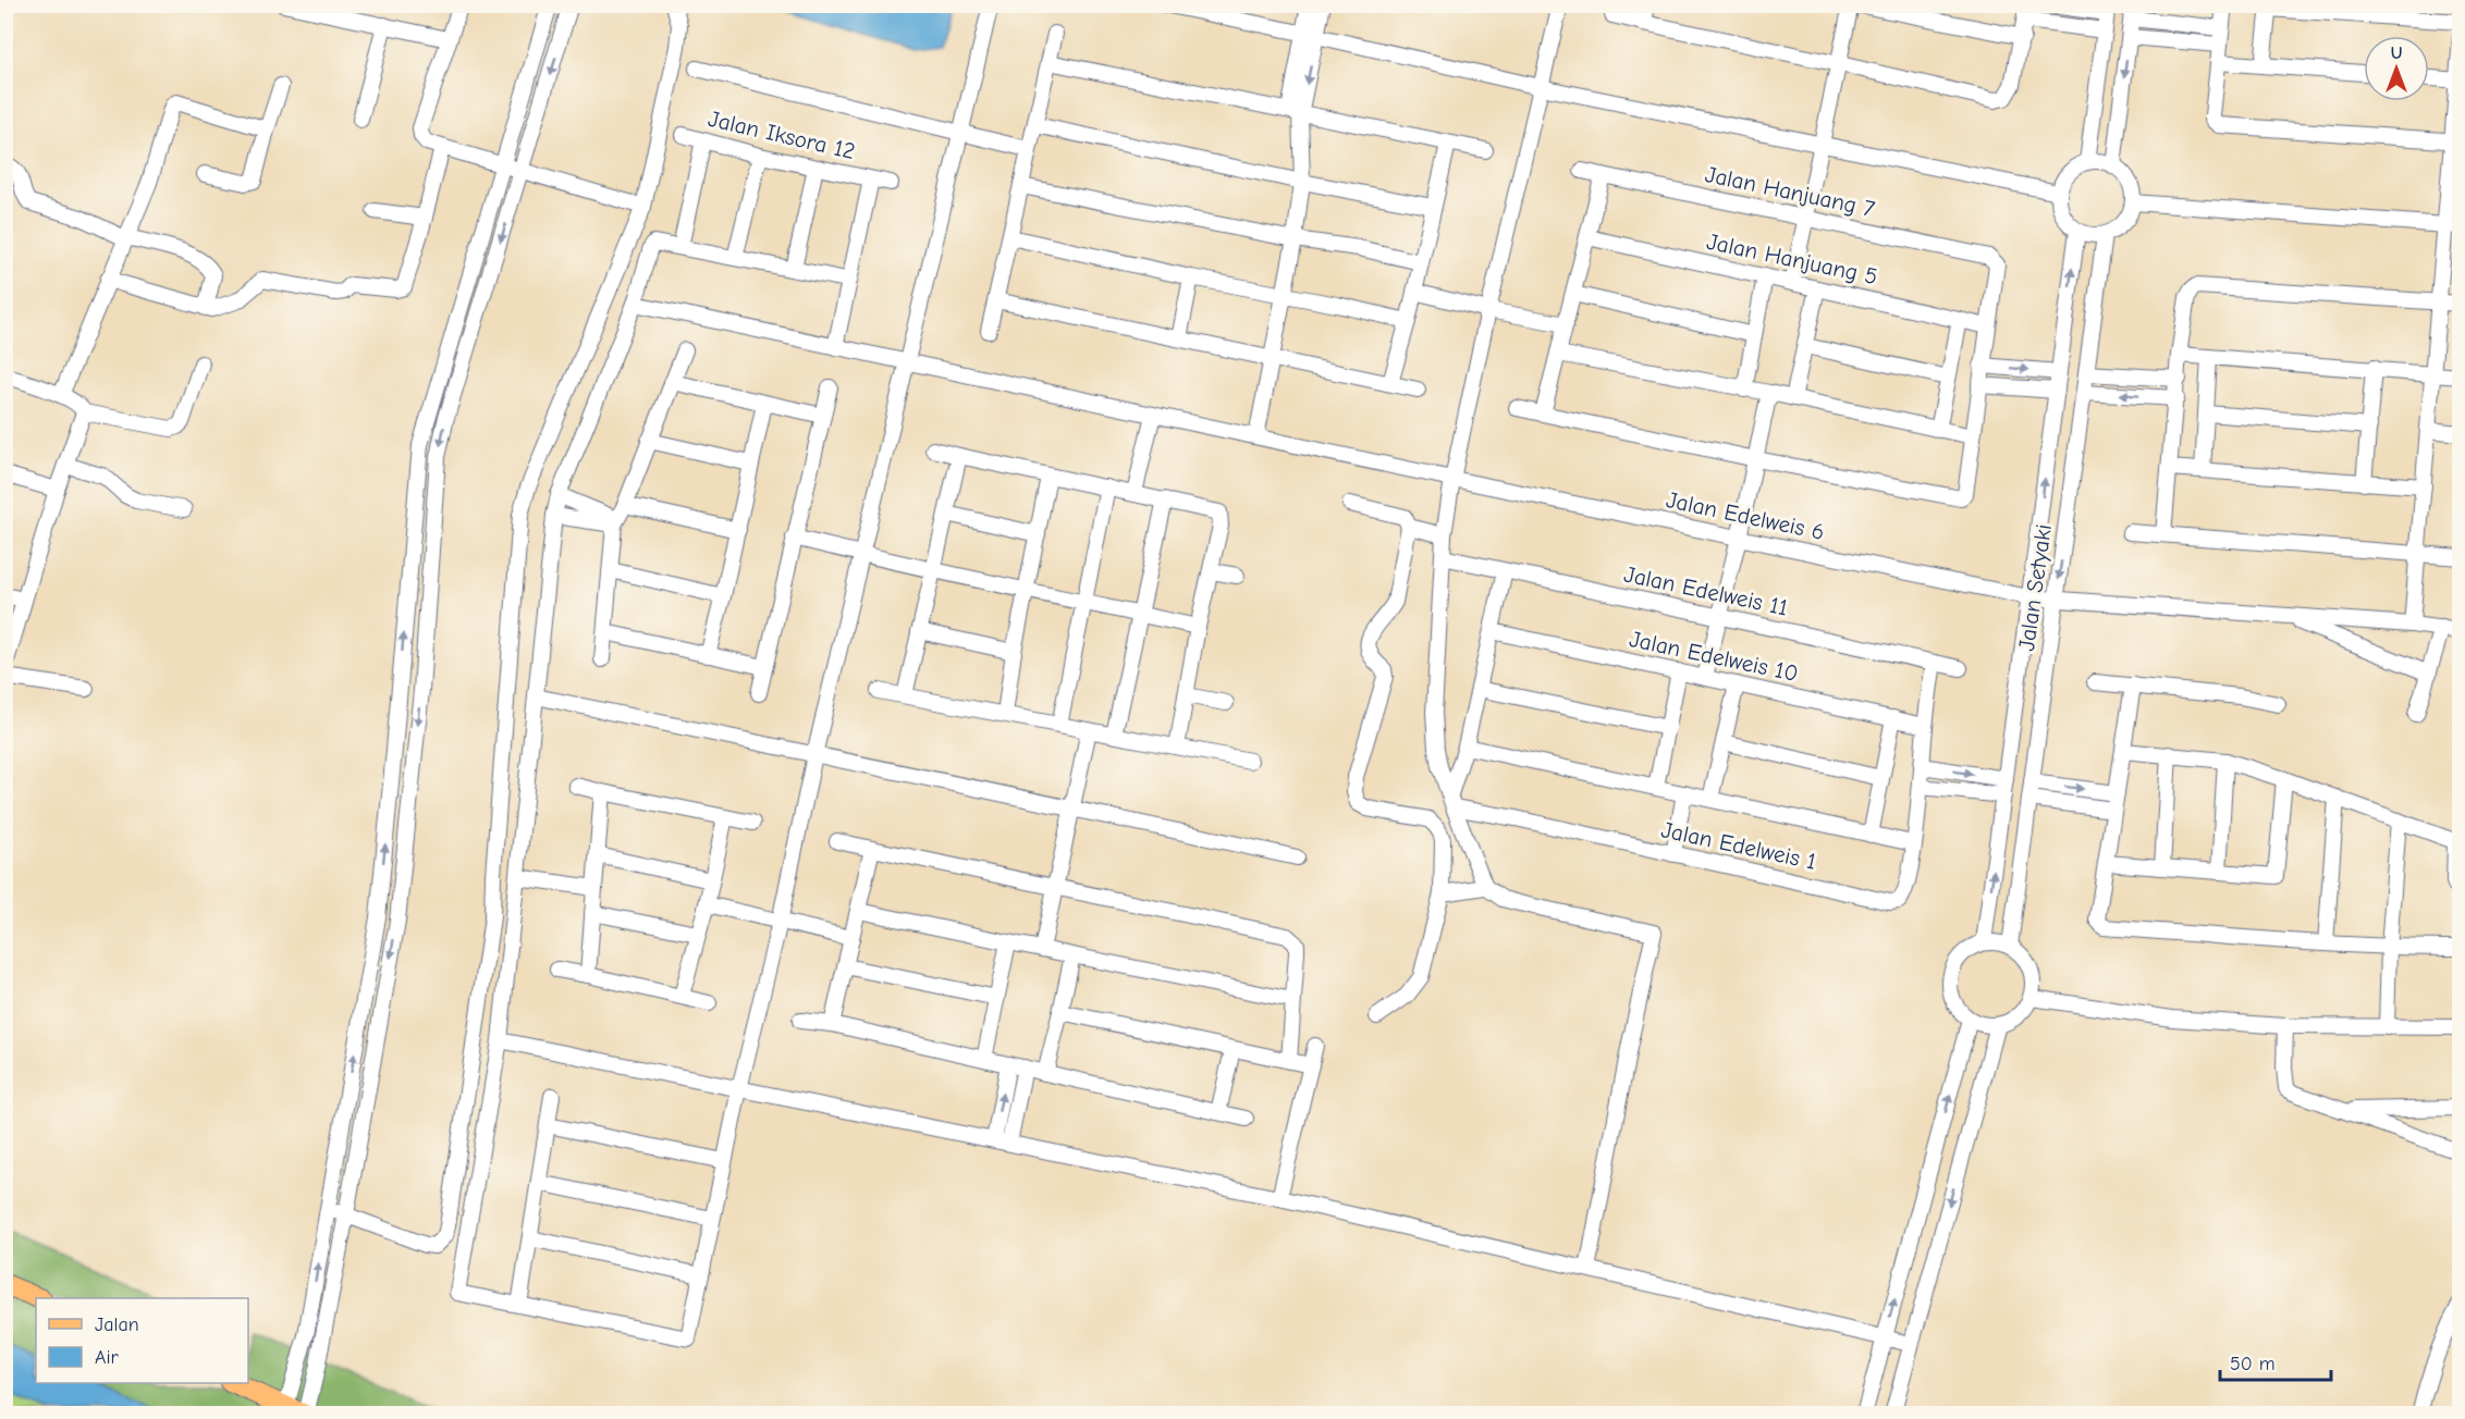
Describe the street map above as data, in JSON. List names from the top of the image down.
{
  "streets": {
    "street": [
      "Jalan Iksora 12",
      "Jalan Hanjuang 7",
      "Jalan Hanjuang 5",
      "Jalan Edelweis 6",
      "Jalan Setyaki",
      "Jalan Edelweis 11",
      "Jalan Edelweis 10",
      "Jalan Edelweis 1"
    ]
  },
  "crossings": [
    ["Jalan Iksora 12", "Jalan Edelweis 6"],
    ["Jalan Hanjuang 7", "Jalan Hanjuang 5"],
    ["Jalan Edelweis 6", "Jalan Setyaki"],
    ["Jalan Edelweis 11", "Jalan Edelweis 1"],
    ["Jalan Edelweis 10", "Jalan Edelweis 1"]
  ],
  "legend": ["Jalan", "Air"],
  "scale_bar": "50 m",
  "north": "top"
}
